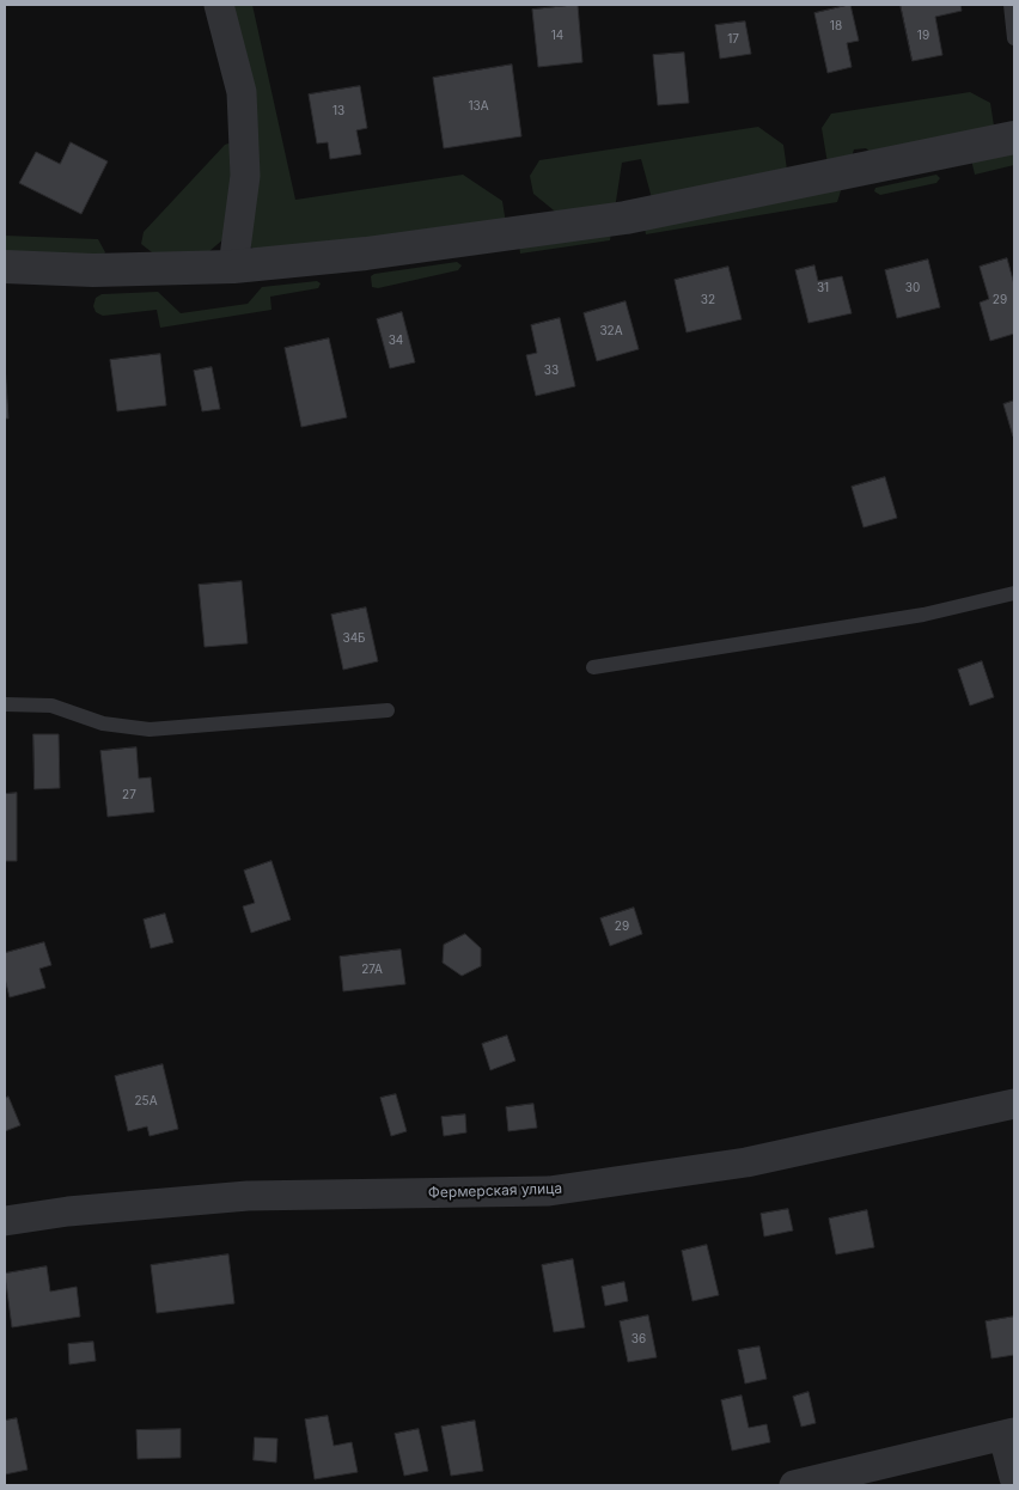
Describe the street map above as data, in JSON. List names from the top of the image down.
{
  "streets": {
    "street": ["Фермерская улица"]
  },
  "house_numbers": [
    "18",
    "14",
    "19",
    "17",
    "13А",
    "13",
    "31",
    "30",
    "32",
    "29",
    "32А",
    "34",
    "33",
    "34Б",
    "27",
    "29",
    "27А",
    "25А",
    "36"
  ]
}
